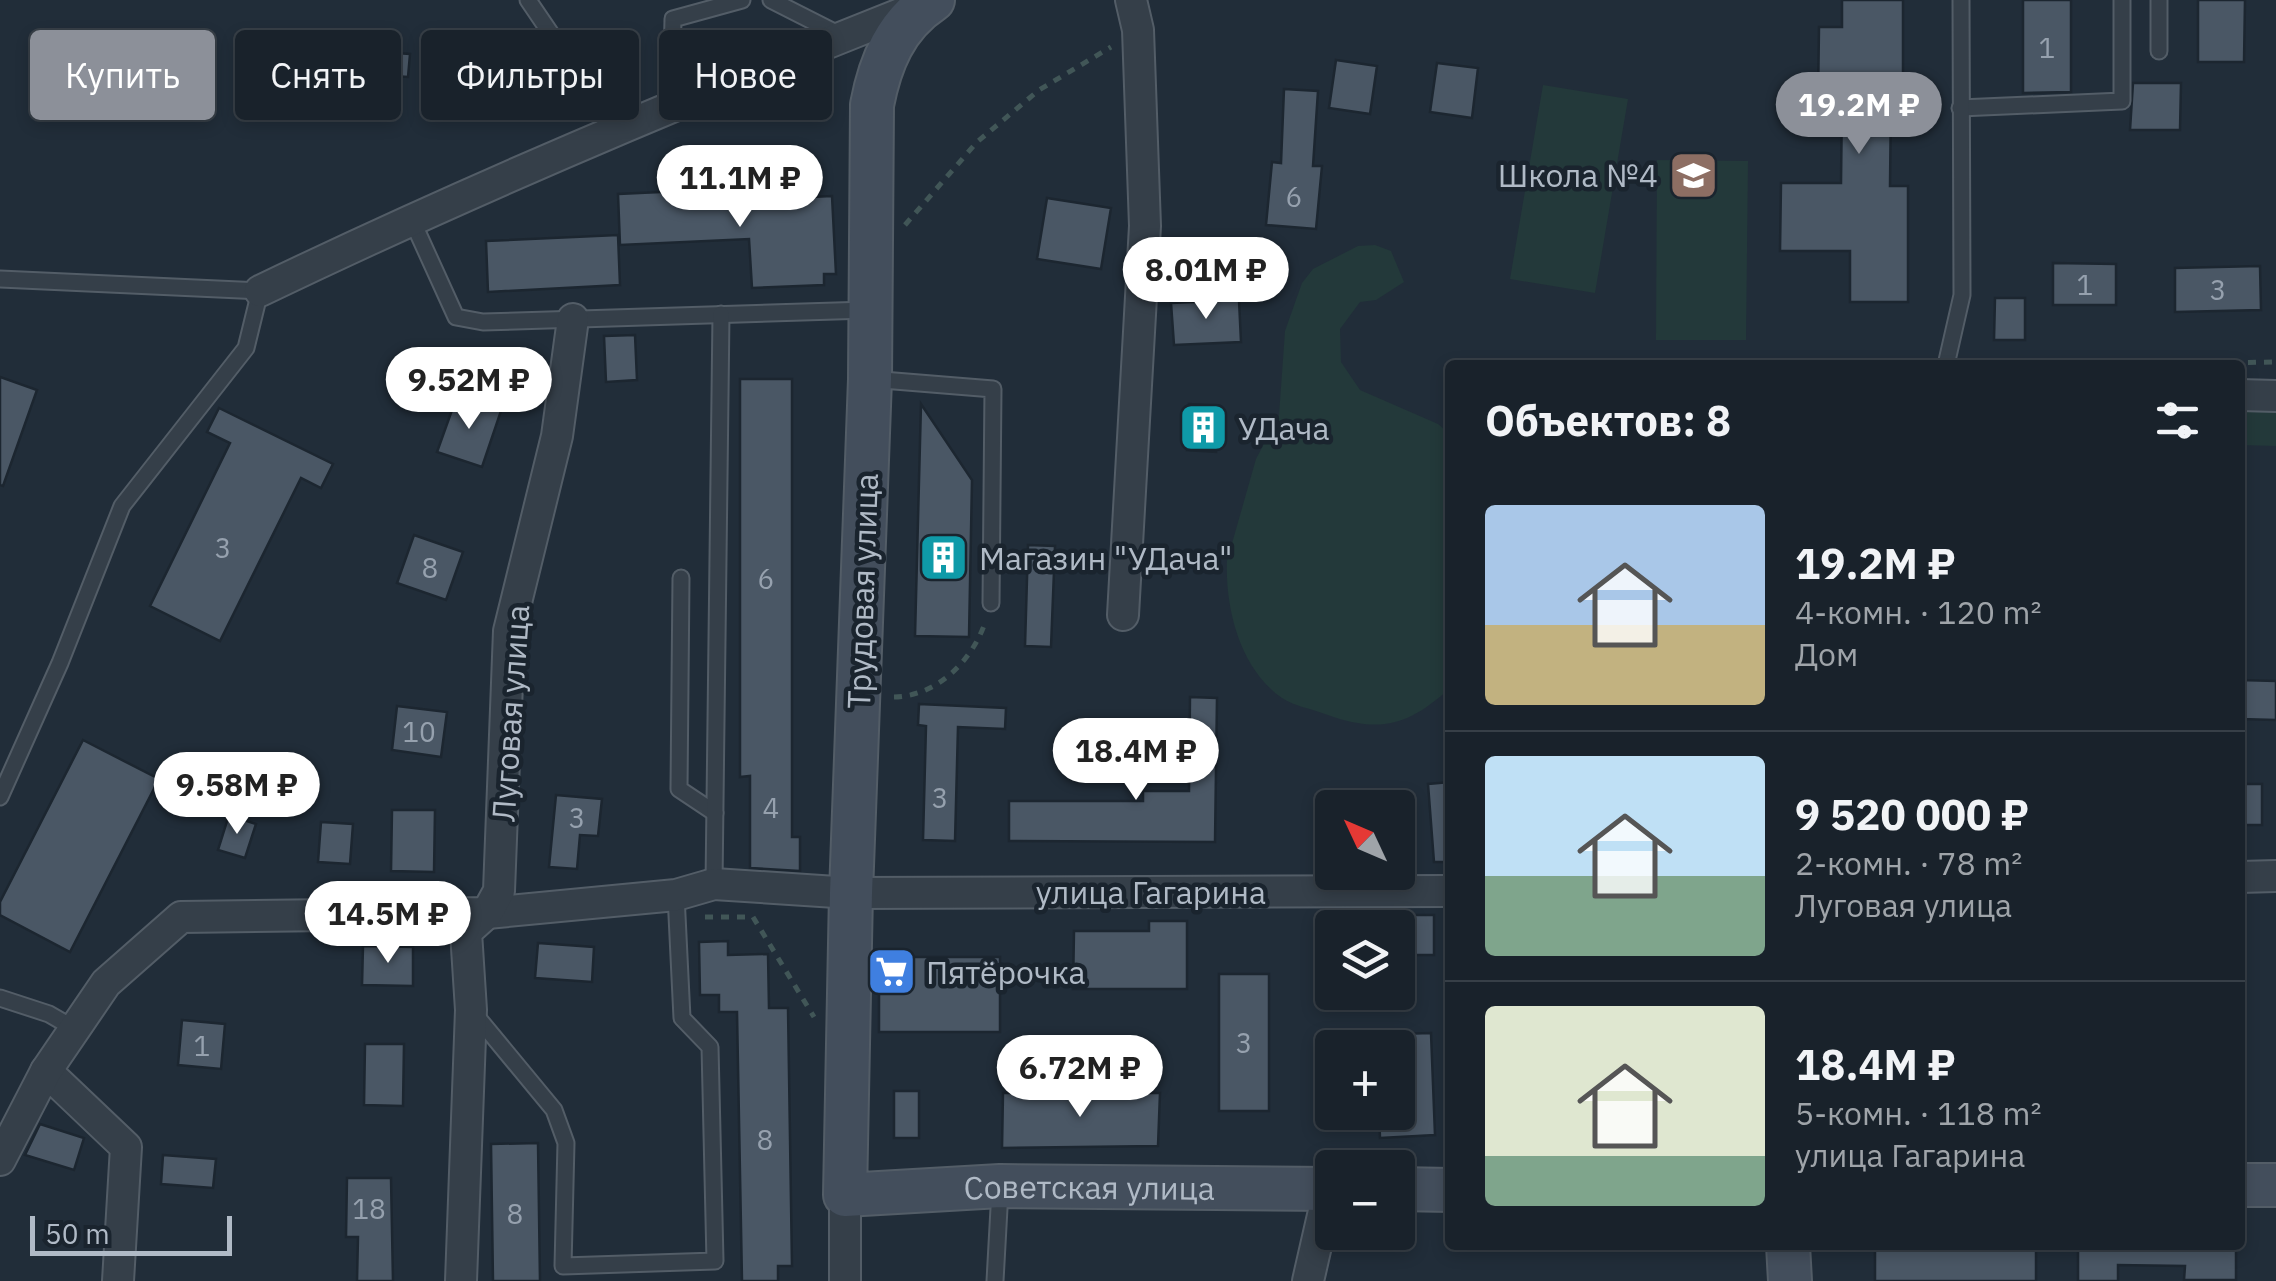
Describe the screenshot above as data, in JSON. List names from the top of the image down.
{
  "streets": {
    "street": [
      "Трудовая улица",
      "Луговая улица",
      "улица Гагарина",
      "Советская улица"
    ]
  },
  "crossings": [
    ["Трудовая улица", "улица Гагарина"],
    ["Трудовая улица", "Советская улица"],
    ["Луговая улица", "улица Гагарина"]
  ],
  "places": {
    "school or university": ["Школа №4"],
    "building": ["УДача", "Магазин \"УДача\""],
    "supermarket": ["Пятёрочка"]
  },
  "house_numbers": [
    "1",
    "6",
    "1",
    "3",
    "3",
    "8",
    "6",
    "10",
    "3",
    "4",
    "3",
    "3",
    "1",
    "8",
    "18",
    "8"
  ],
  "scale_bar": "50 m",
  "north": "top left",
  "page": {
    "chip": [
      "Купить",
      "Снять",
      "Фильтры",
      "Новое"
    ],
    "price": [
      "19.2M ₽",
      "11.1M ₽",
      "8.01M ₽",
      "9.52M ₽",
      "18.4M ₽",
      "9.58M ₽",
      "14.5M ₽",
      "6.72M ₽"
    ],
    "heading": "Объектов: 8",
    "list": [
      {
        "name": "19.2M ₽",
        "note": "4-комн. · 120 m² · Дом"
      },
      {
        "name": "9 520 000 ₽",
        "note": "2-комн. · 78 m² · Луговая улица"
      },
      {
        "name": "18.4M ₽",
        "note": "5-комн. · 118 m² · улица Гагарина"
      }
    ],
    "map_buttons": ["+", "−"],
    "scale": "50 m"
  }
}
